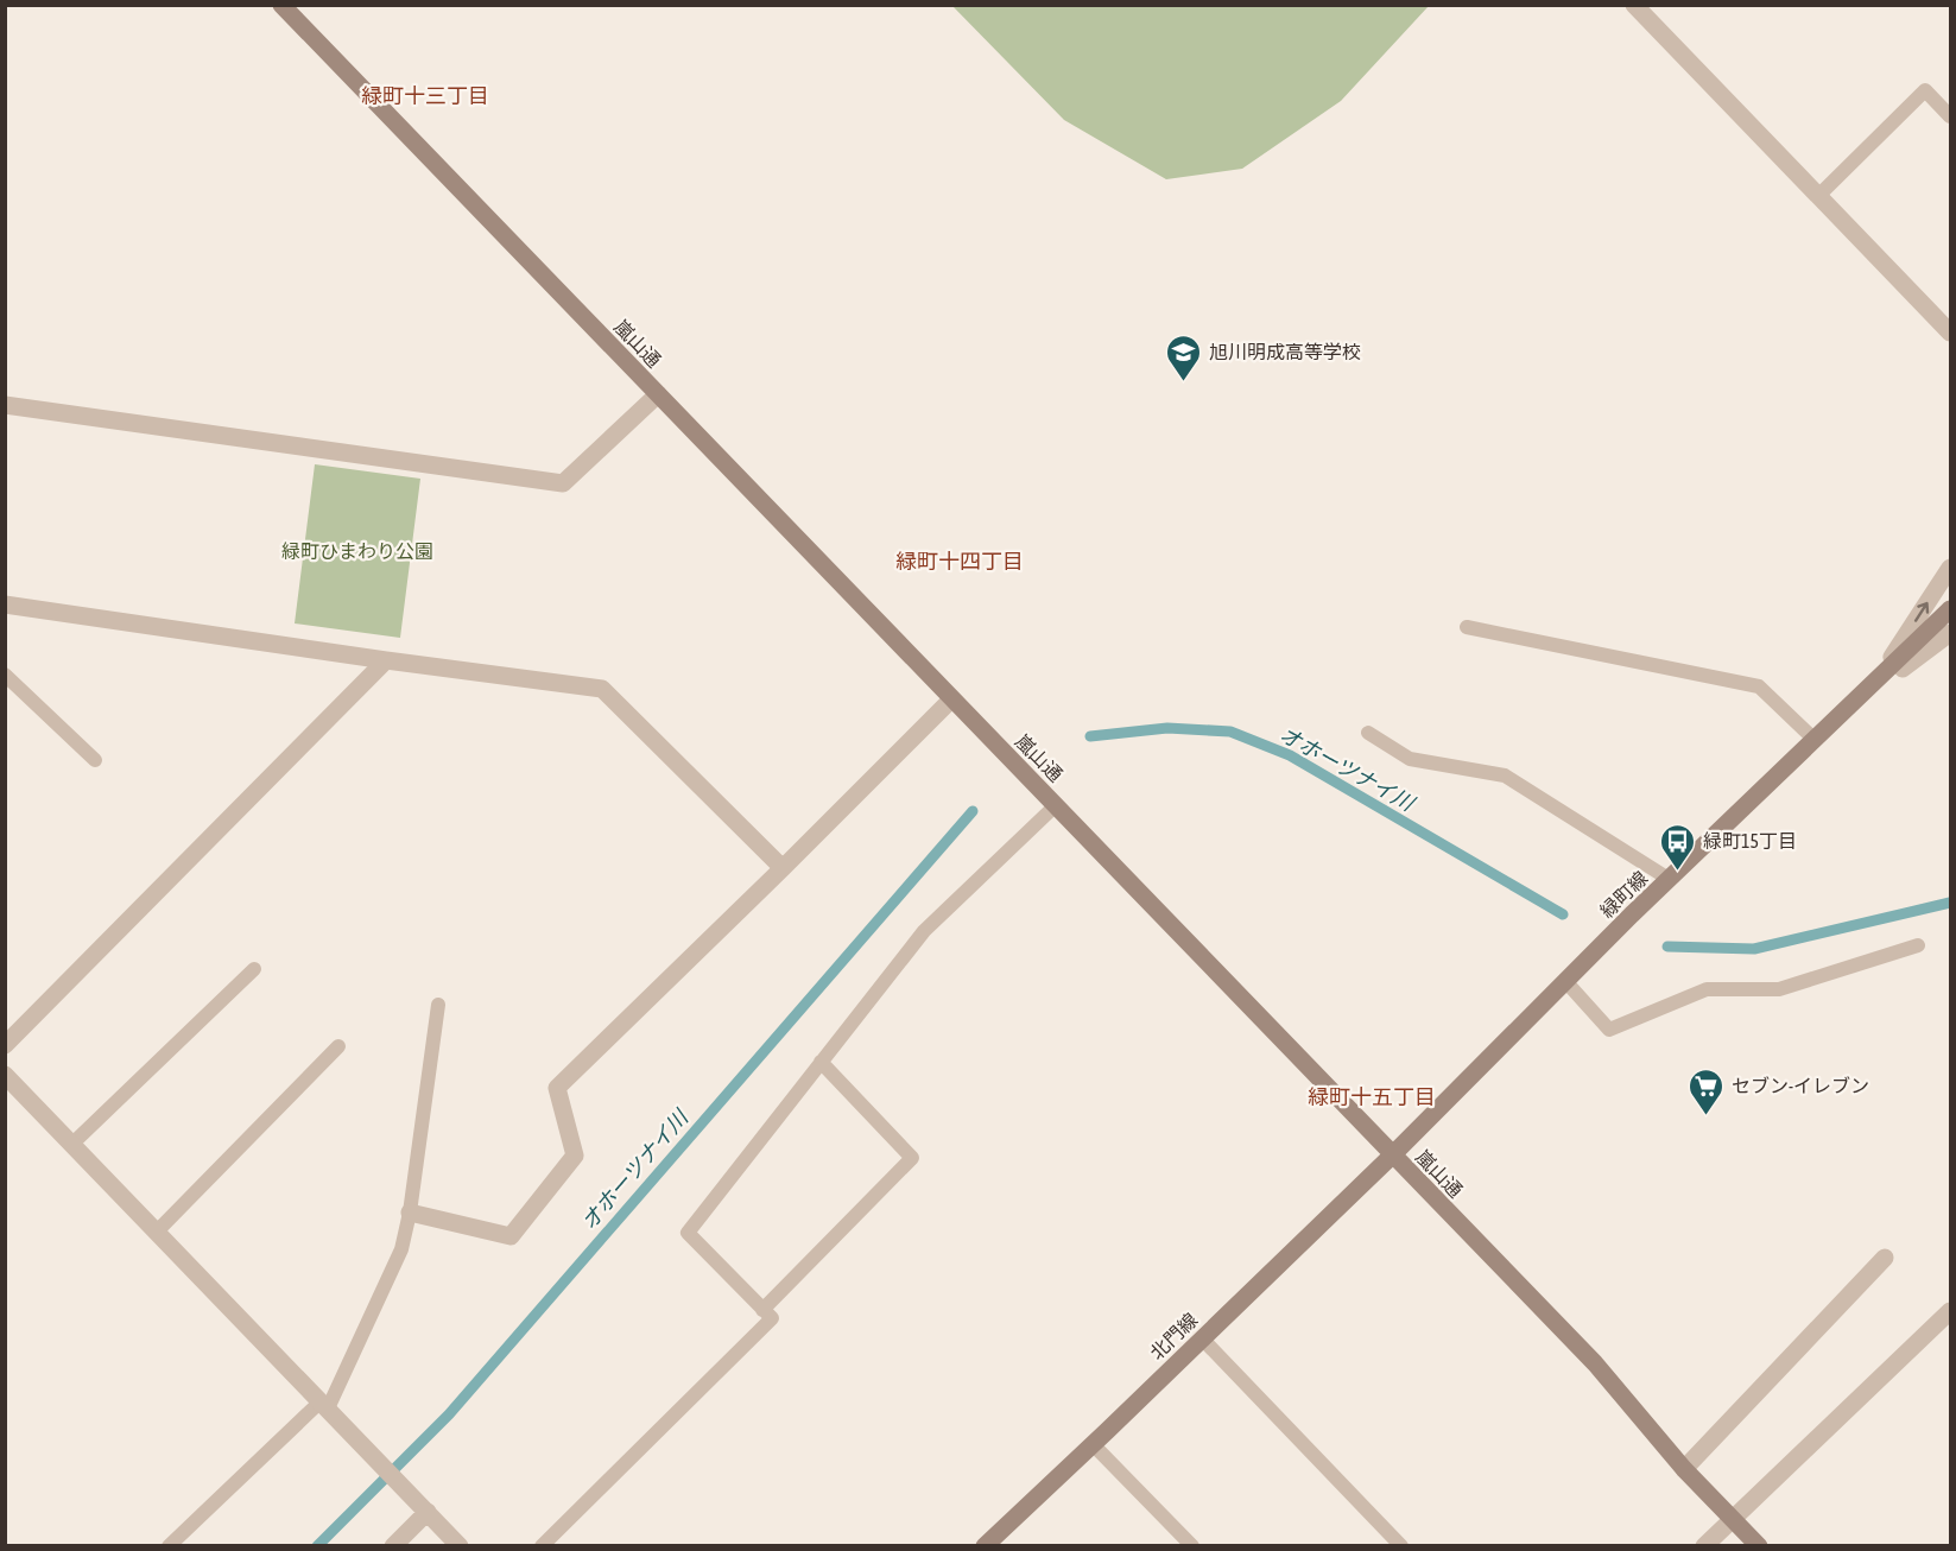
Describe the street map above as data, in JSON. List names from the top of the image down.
{
  "streets": {
    "street": ["嵐山通", "緑町線", "北門線"]
  },
  "crossings": [
    ["嵐山通", "緑町線"],
    ["嵐山通", "北門線"],
    ["緑町線", "北門線"]
  ],
  "districts": ["緑町十三丁目", "緑町十四丁目", "緑町十五丁目"],
  "water": ["オホーツナイ川"],
  "parks": ["緑町ひまわり公園"],
  "places": {
    "school or university": ["旭川明成高等学校"],
    "bus stop": ["緑町15丁目"],
    "supermarket": ["セブン-イレブン"]
  }
}
